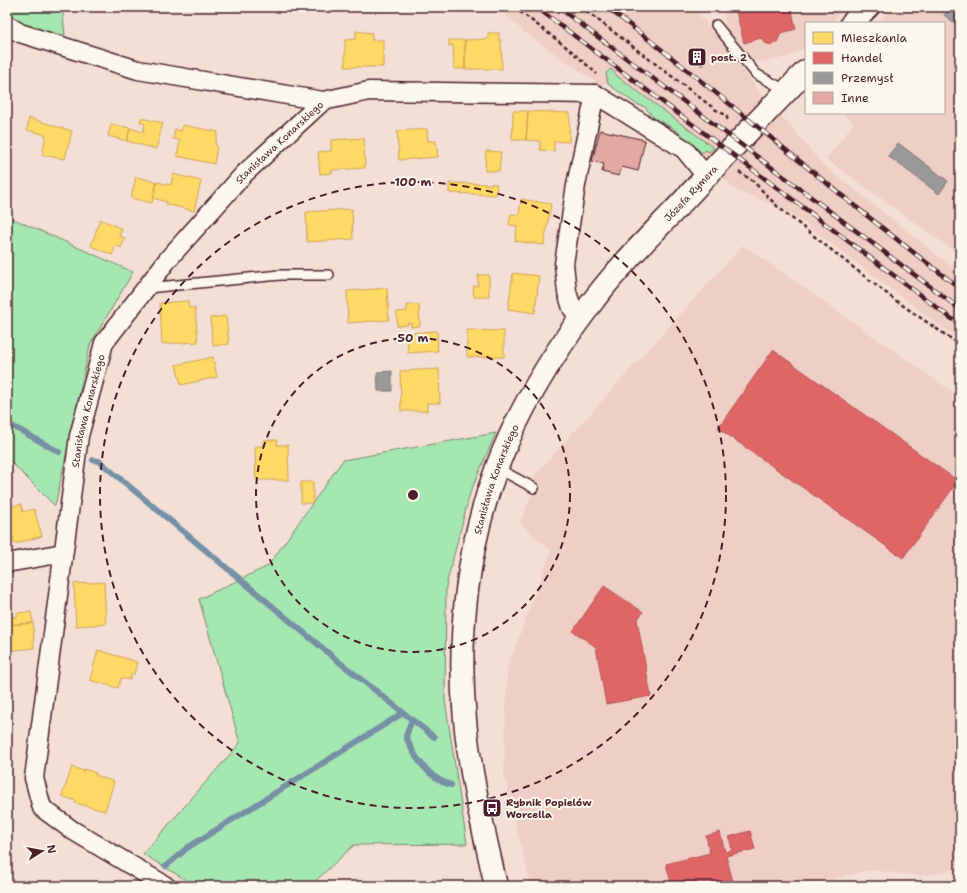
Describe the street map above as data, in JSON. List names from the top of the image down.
{
  "streets": {
    "street": ["Stanisława Konarskiego", "Józefa Rymera"]
  },
  "crossings": [
    ["Stanisława Konarskiego", "Józefa Rymera"]
  ],
  "places": {
    "building": ["post. 2"],
    "bus stop": ["Rybnik Popielów Worcella"]
  },
  "legend": [
    "Mieszkania",
    "Handel",
    "Przemysł",
    "Inne"
  ],
  "north": "right",
  "rings": ["100 m", "50 m"]
}
